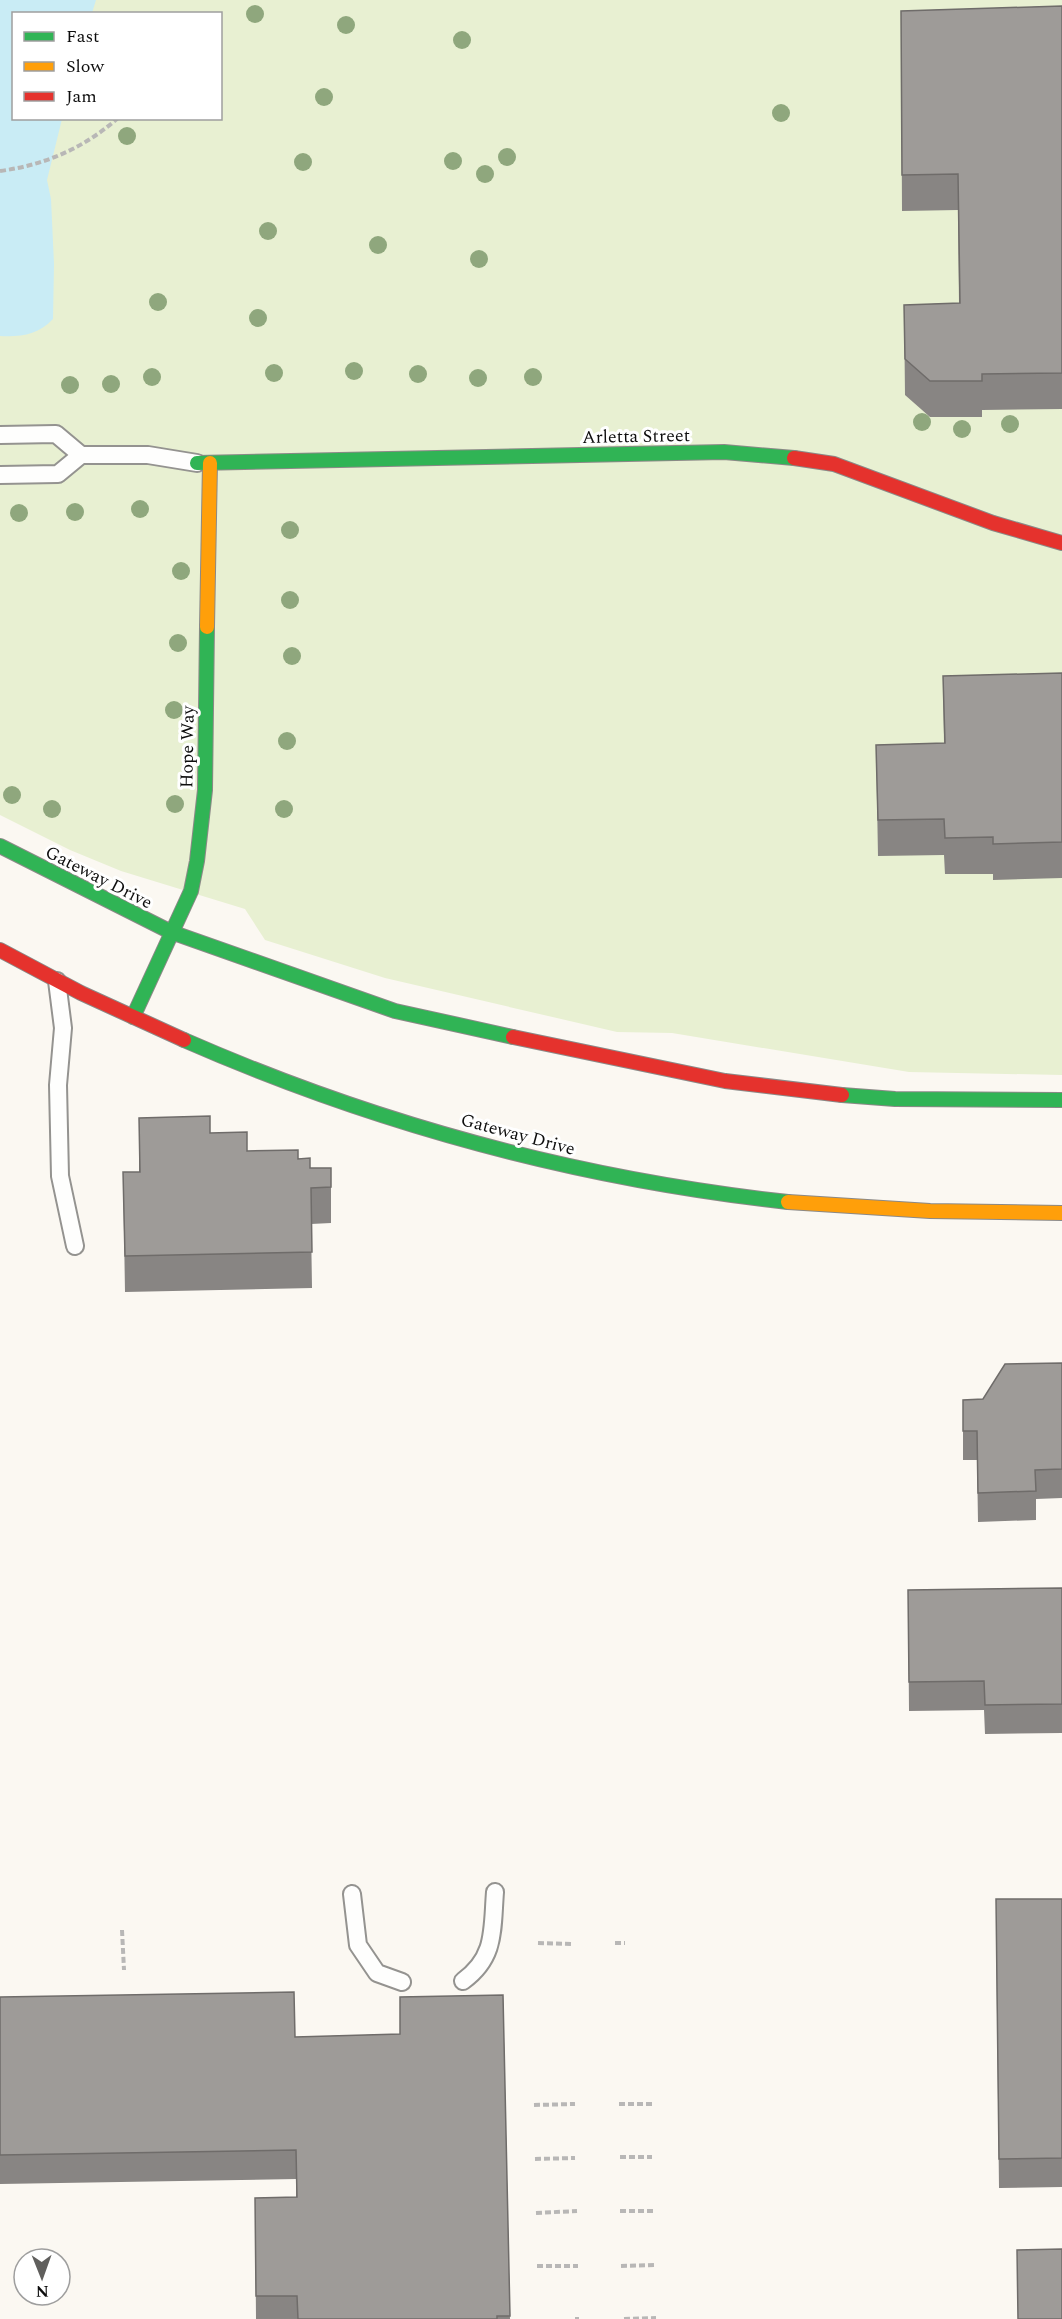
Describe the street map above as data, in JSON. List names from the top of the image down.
{
  "streets": {
    "street": ["Arletta Street", "Hope Way", "Gateway Drive"]
  },
  "crossings": [
    ["Arletta Street", "Hope Way"],
    ["Hope Way", "Gateway Drive"]
  ],
  "legend": ["Fast", "Slow", "Jam"],
  "north": "bottom"
}
